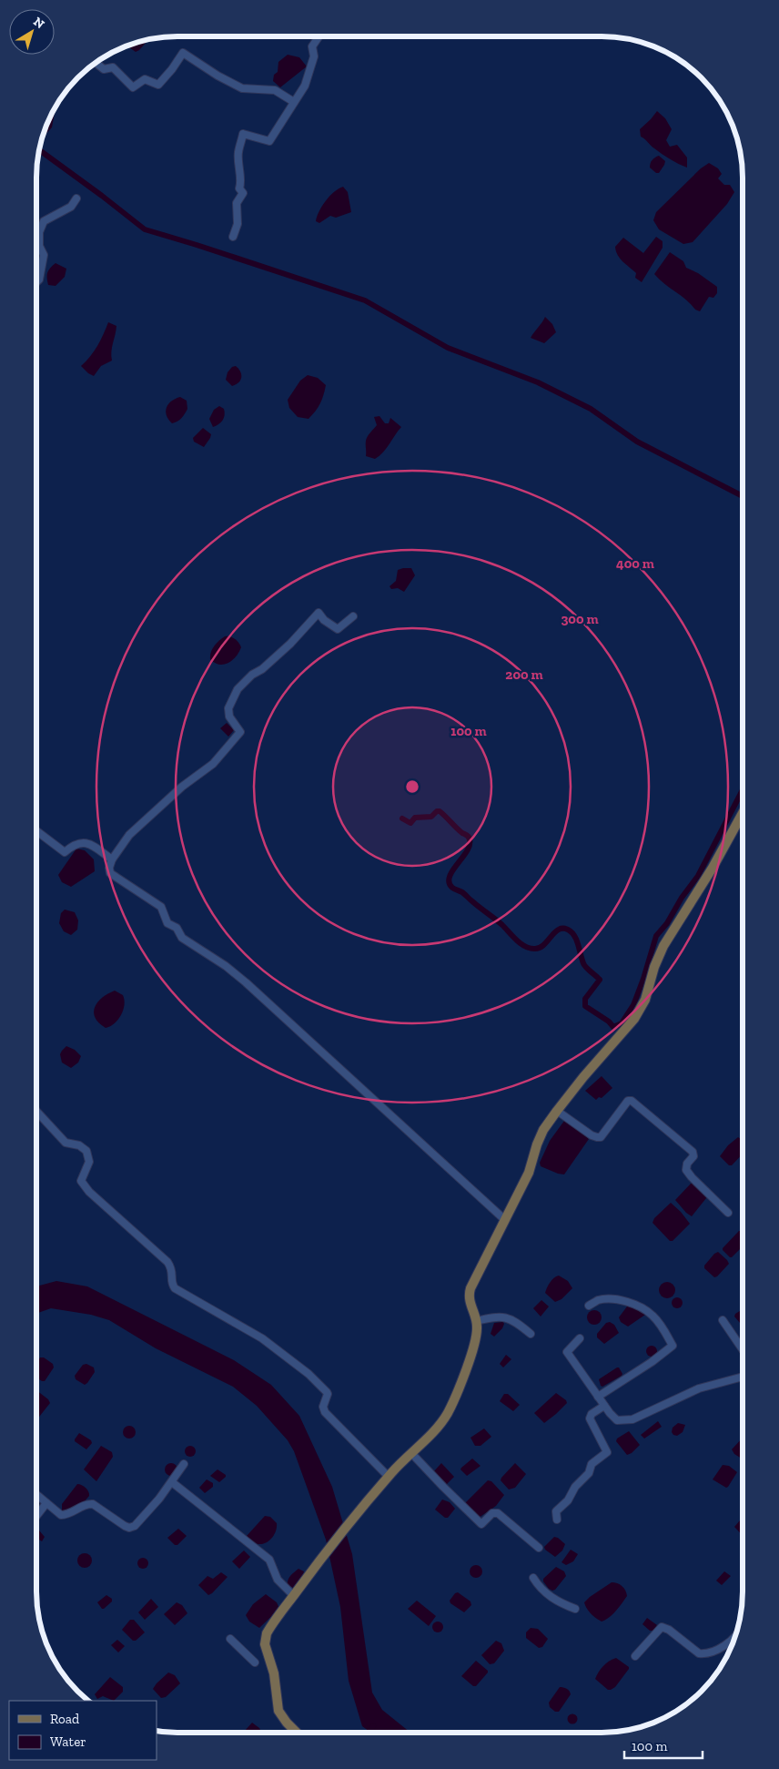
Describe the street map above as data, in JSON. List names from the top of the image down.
{
  "legend": ["Road", "Water"],
  "scale_bar": "100 m",
  "north": "top right",
  "rings": [
    "400 m",
    "300 m",
    "200 m",
    "100 m"
  ]
}
